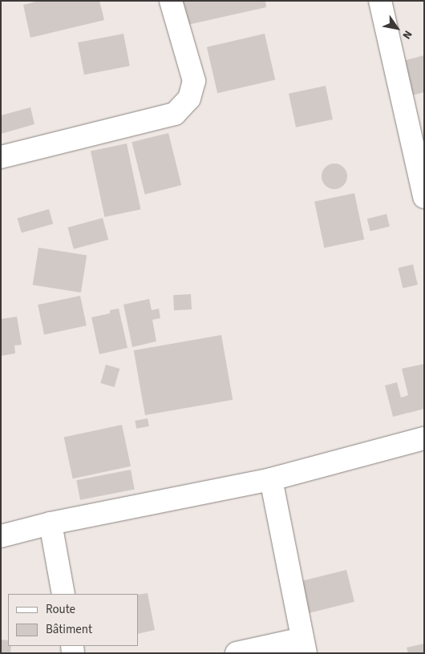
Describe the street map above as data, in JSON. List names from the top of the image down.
{
  "legend": ["Route", "Bâtiment"],
  "north": "bottom right"
}
